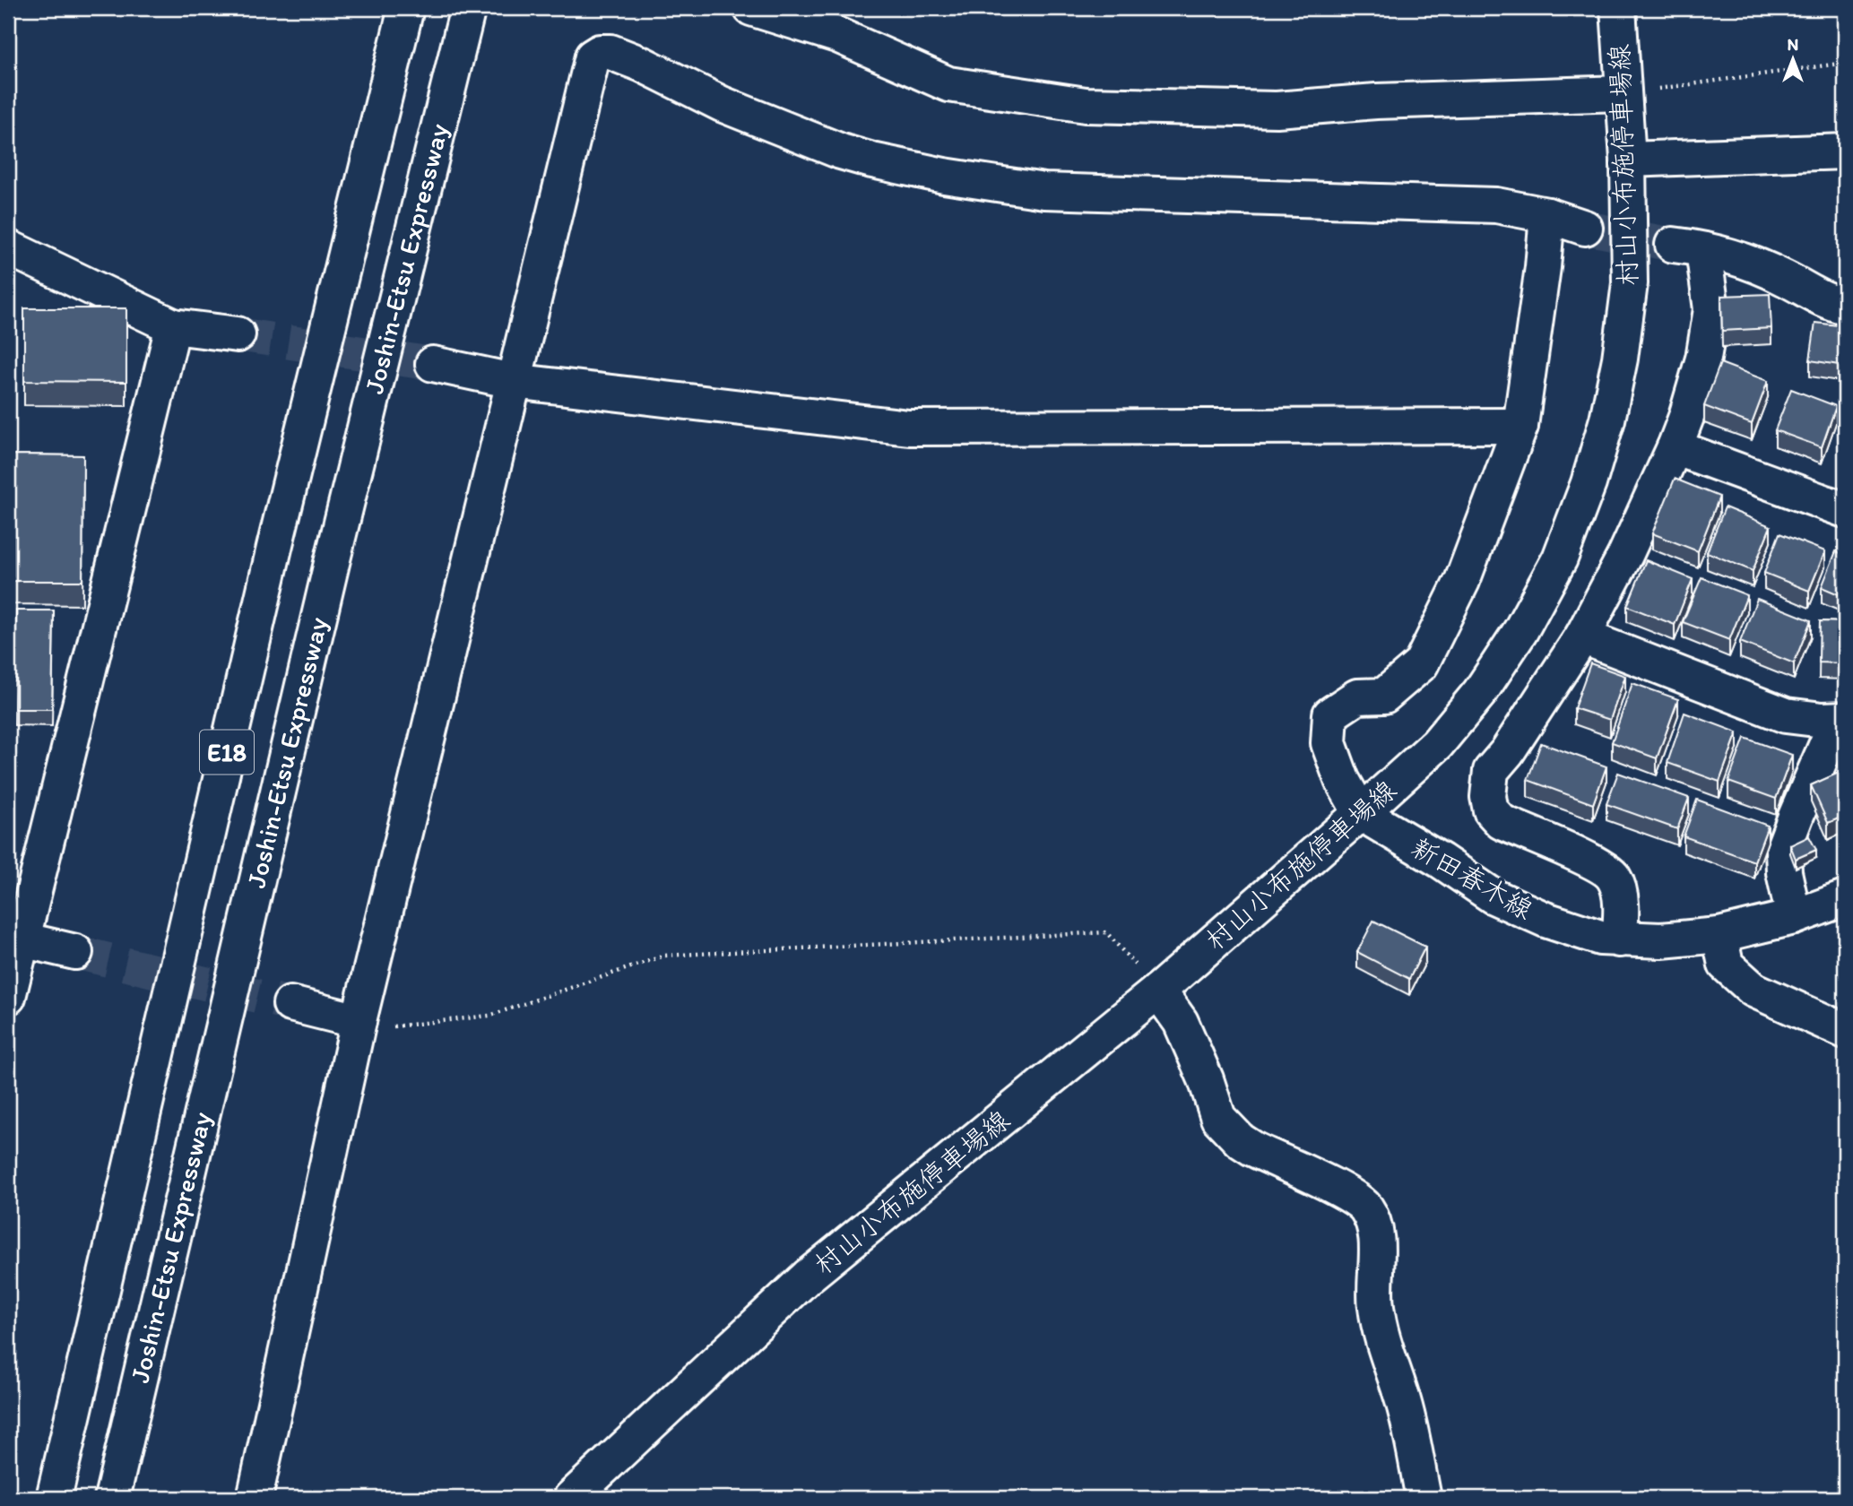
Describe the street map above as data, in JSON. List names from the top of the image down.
{
  "streets": {
    "main road": [
      "村山小布施停車場線",
      "Joshin-Etsu Expressway",
      "E18",
      "新田春木線"
    ]
  },
  "crossings": [
    ["村山小布施停車場線", "新田春木線"]
  ],
  "north": "top"
}
